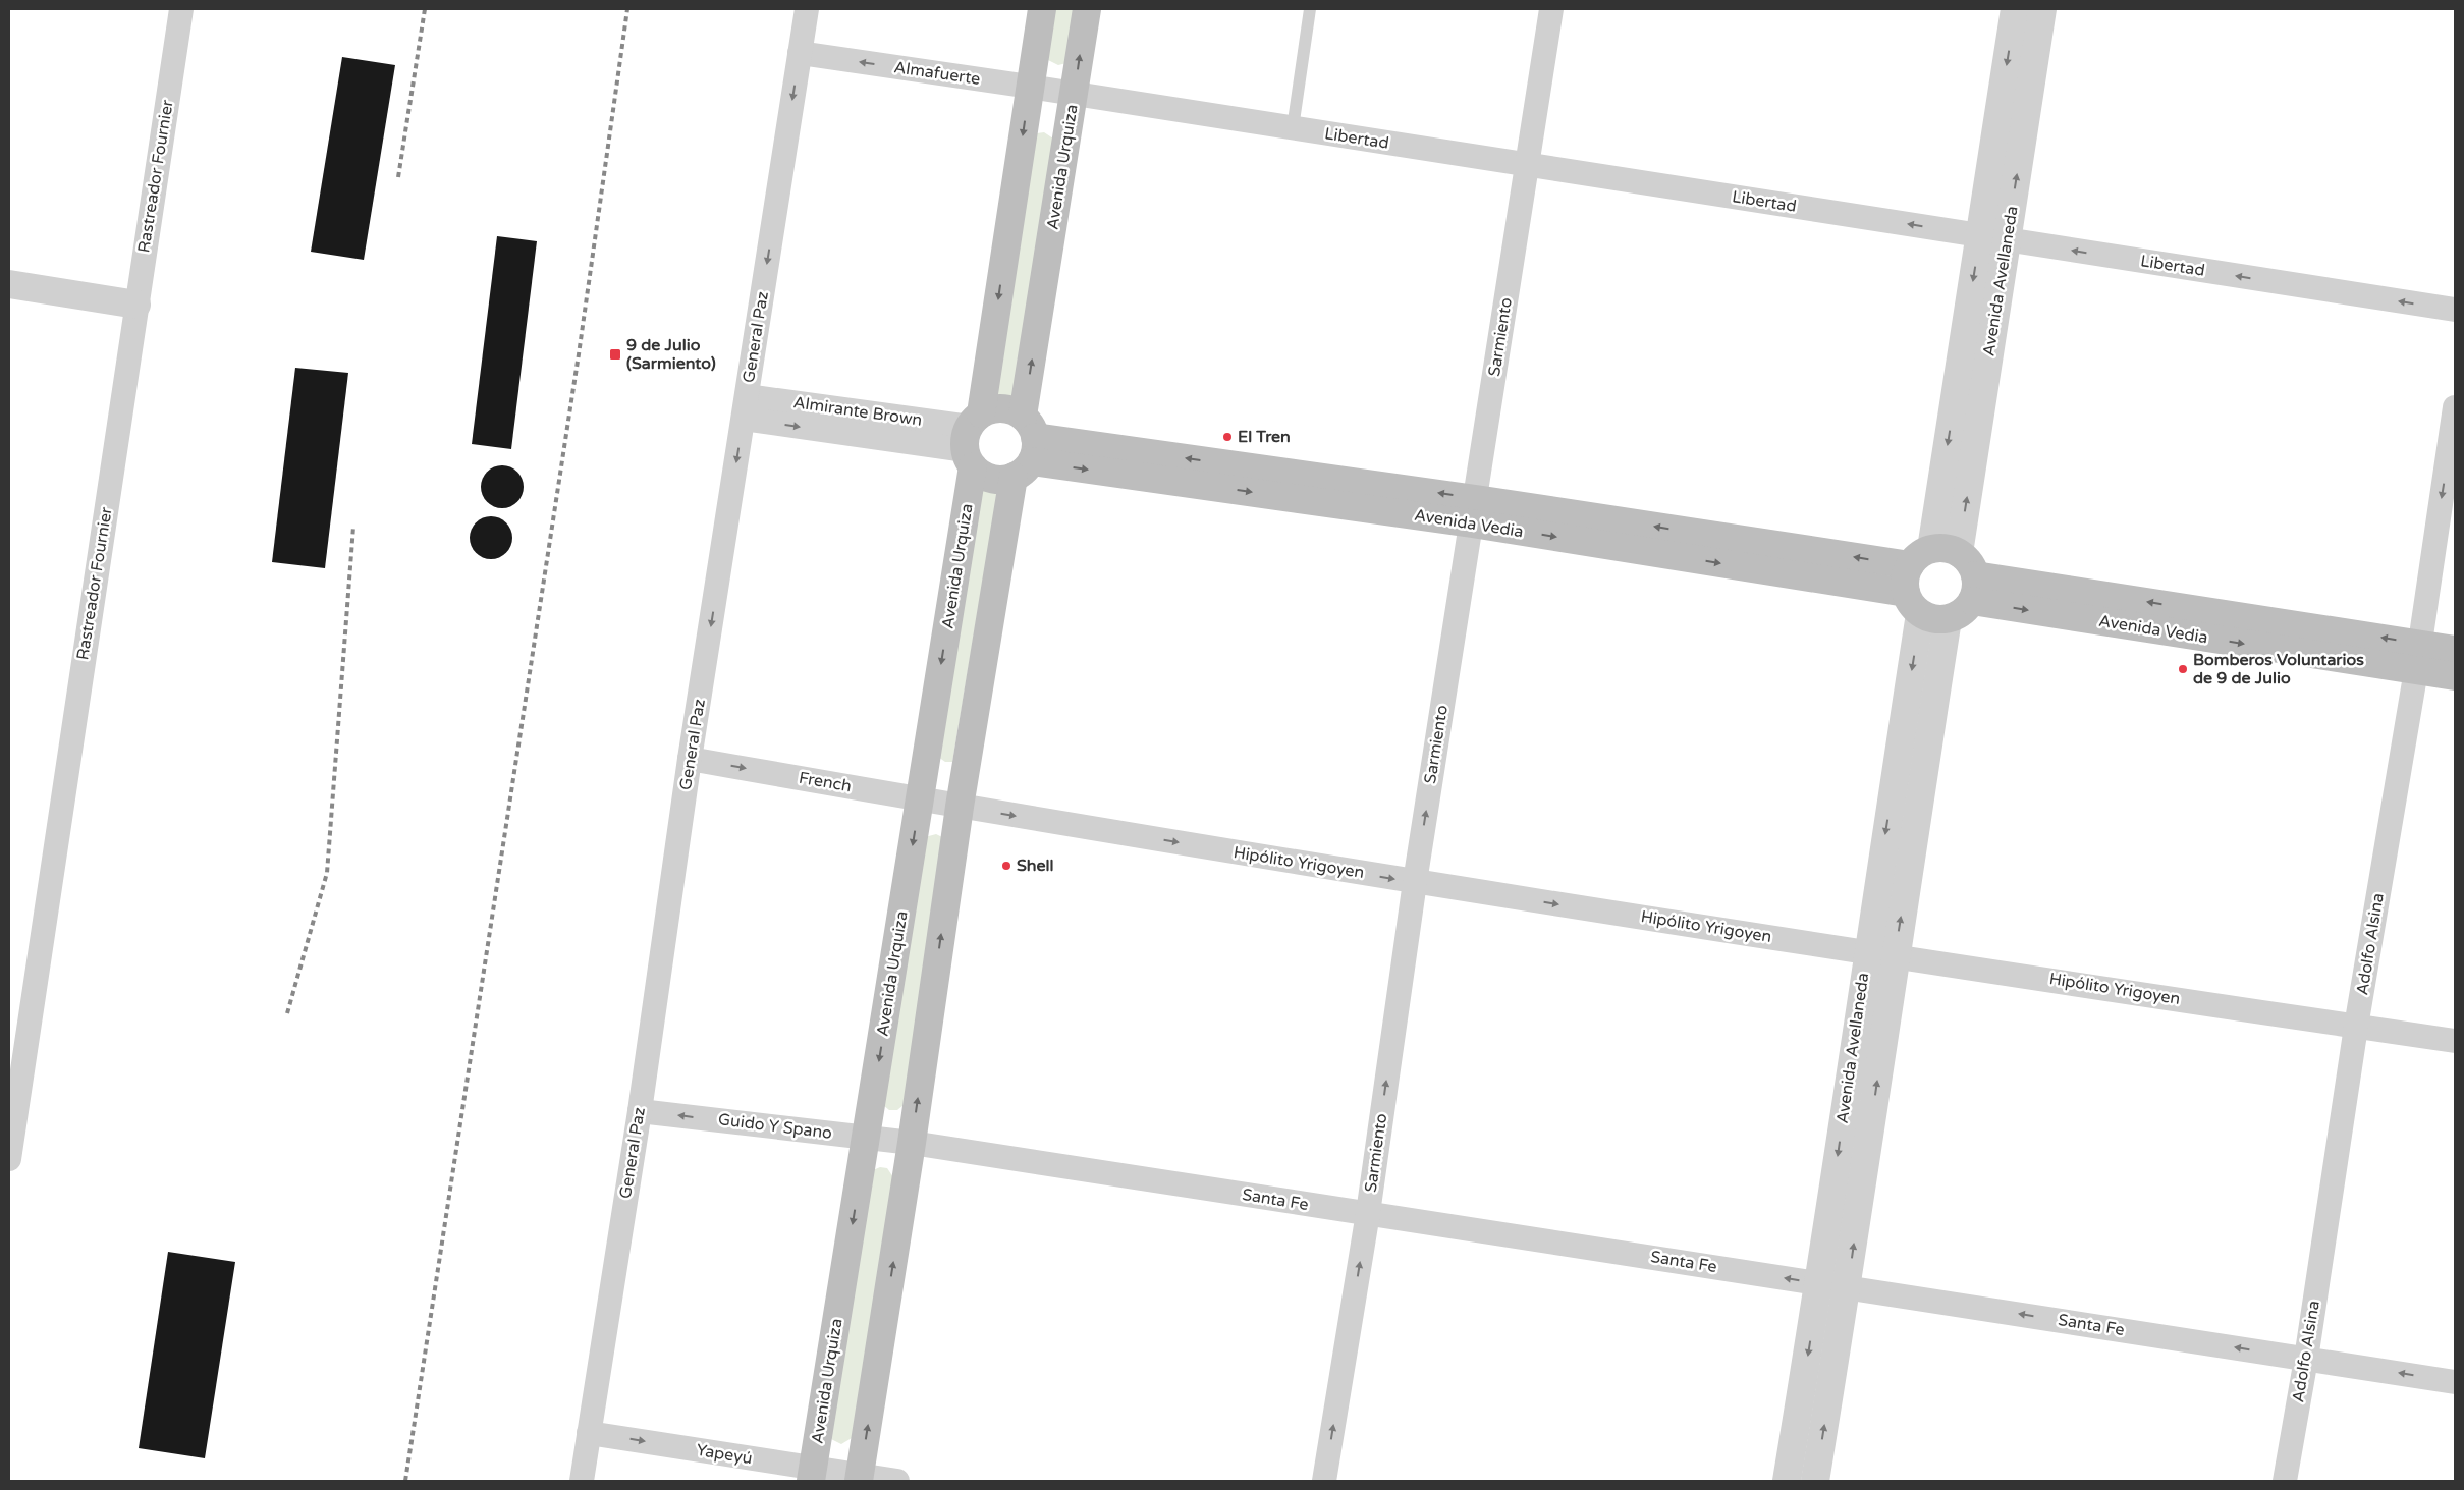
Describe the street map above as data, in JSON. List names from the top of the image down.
{
  "streets": {
    "main road": ["Avenida Urquiza", "Avenida Vedia"],
    "street": [
      "Almafuerte",
      "Libertad",
      "Rastreador Fournier",
      "Avenida Avellaneda",
      "General Paz",
      "Sarmiento",
      "Almirante Brown",
      "French",
      "Hipólito Yrigoyen",
      "Adolfo Alsina",
      "Guido Y Spano",
      "Santa Fe",
      "Yapeyú"
    ]
  },
  "crossings": [
    ["Almafuerte", "Libertad"],
    ["Almafuerte", "Avenida Urquiza"],
    ["Almafuerte", "General Paz"],
    ["Libertad", "Avenida Urquiza"],
    ["Libertad", "Avenida Avellaneda"],
    ["Libertad", "Sarmiento"],
    ["Avenida Urquiza", "Almirante Brown"],
    ["Avenida Urquiza", "Avenida Vedia"],
    ["Avenida Urquiza", "French"],
    ["Avenida Urquiza", "Hipólito Yrigoyen"],
    ["Avenida Urquiza", "Guido Y Spano"],
    ["Avenida Urquiza", "Santa Fe"],
    ["Avenida Urquiza", "Yapeyú"],
    ["Avenida Avellaneda", "Avenida Vedia"],
    ["Avenida Avellaneda", "Hipólito Yrigoyen"],
    ["Avenida Avellaneda", "Santa Fe"],
    ["General Paz", "Almirante Brown"],
    ["General Paz", "French"],
    ["General Paz", "Guido Y Spano"],
    ["General Paz", "Yapeyú"],
    ["Sarmiento", "Avenida Vedia"],
    ["Sarmiento", "Hipólito Yrigoyen"],
    ["Sarmiento", "Santa Fe"],
    ["Avenida Vedia", "Adolfo Alsina"],
    ["French", "Hipólito Yrigoyen"],
    ["Hipólito Yrigoyen", "Adolfo Alsina"],
    ["Adolfo Alsina", "Santa Fe"],
    ["Guido Y Spano", "Santa Fe"]
  ],
  "one_way": [
    "Almafuerte",
    "Libertad",
    "General Paz",
    "Sarmiento",
    "French",
    "Hipólito Yrigoyen",
    "Guido Y Spano",
    "Santa Fe",
    "Yapeyú"
  ],
  "places": {
    "transit": ["9 de Julio (Sarmiento)"],
    "other": ["El Tren", "Bomberos Voluntarios de 9 de Julio", "Shell"]
  }
}
